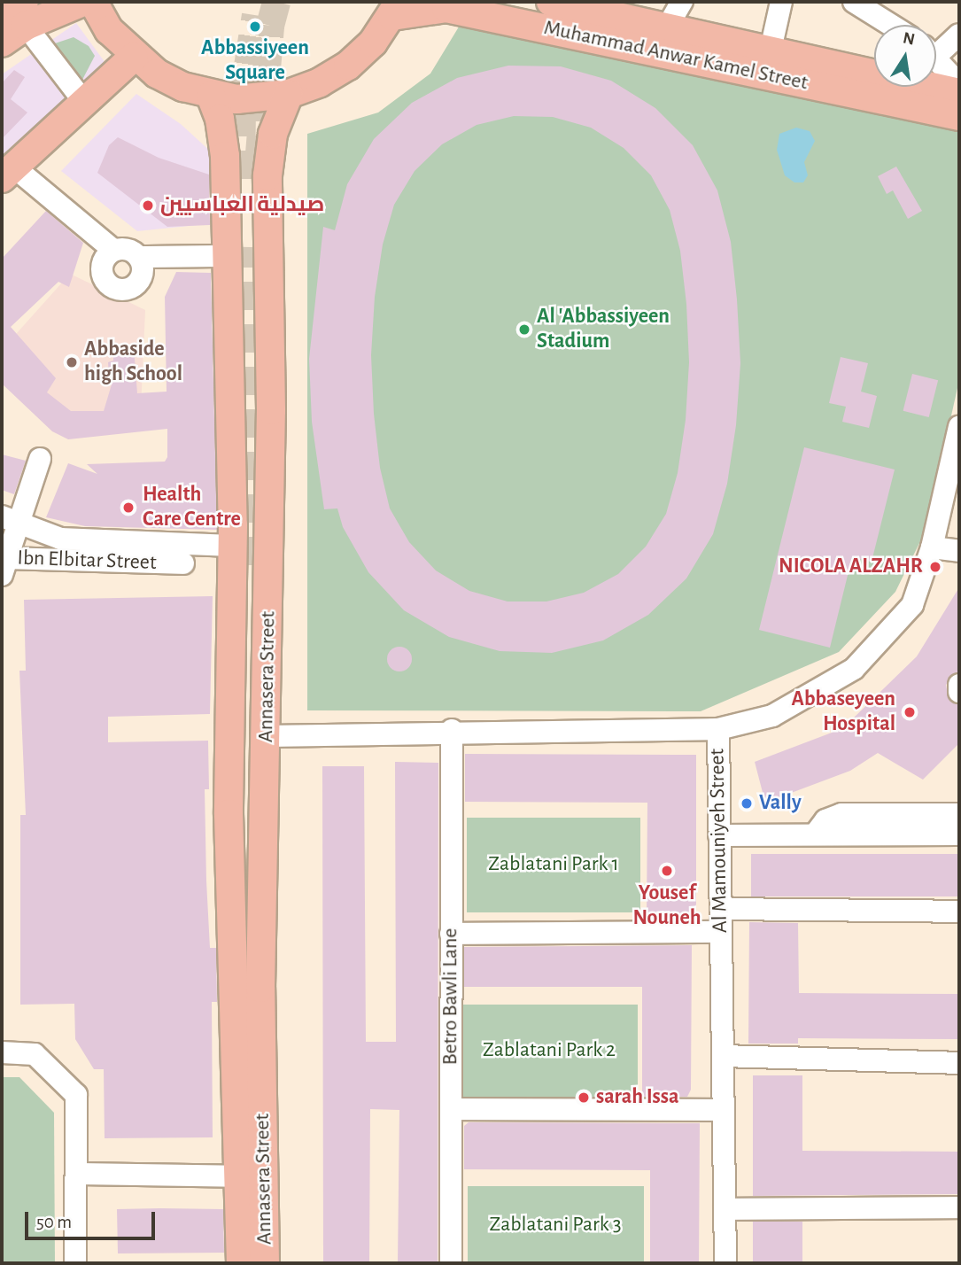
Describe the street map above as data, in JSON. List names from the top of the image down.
{
  "streets": {
    "main road": ["Muhammad Anwar Kamel Street", "Annasera Street"],
    "street": ["Ibn Elbitar Street", "Al Mamouniyeh Street", "Betro Bawli Lane"]
  },
  "parks": ["Zablatani Park 1", "Zablatani Park 2", "Zablatani Park 3"],
  "places": [
    "Abbassiyeen Square",
    "صيدلية العباسيين",
    "Al 'Abbassiyeen Stadium",
    "Abbaside high School",
    "Health Care Centre",
    "NICOLA ALZAHR",
    "Abbaseyeen Hospital",
    "Vally",
    "Yousef Nouneh",
    "sarah Issa"
  ],
  "scale_bar": "50 m",
  "north": "top"
}
